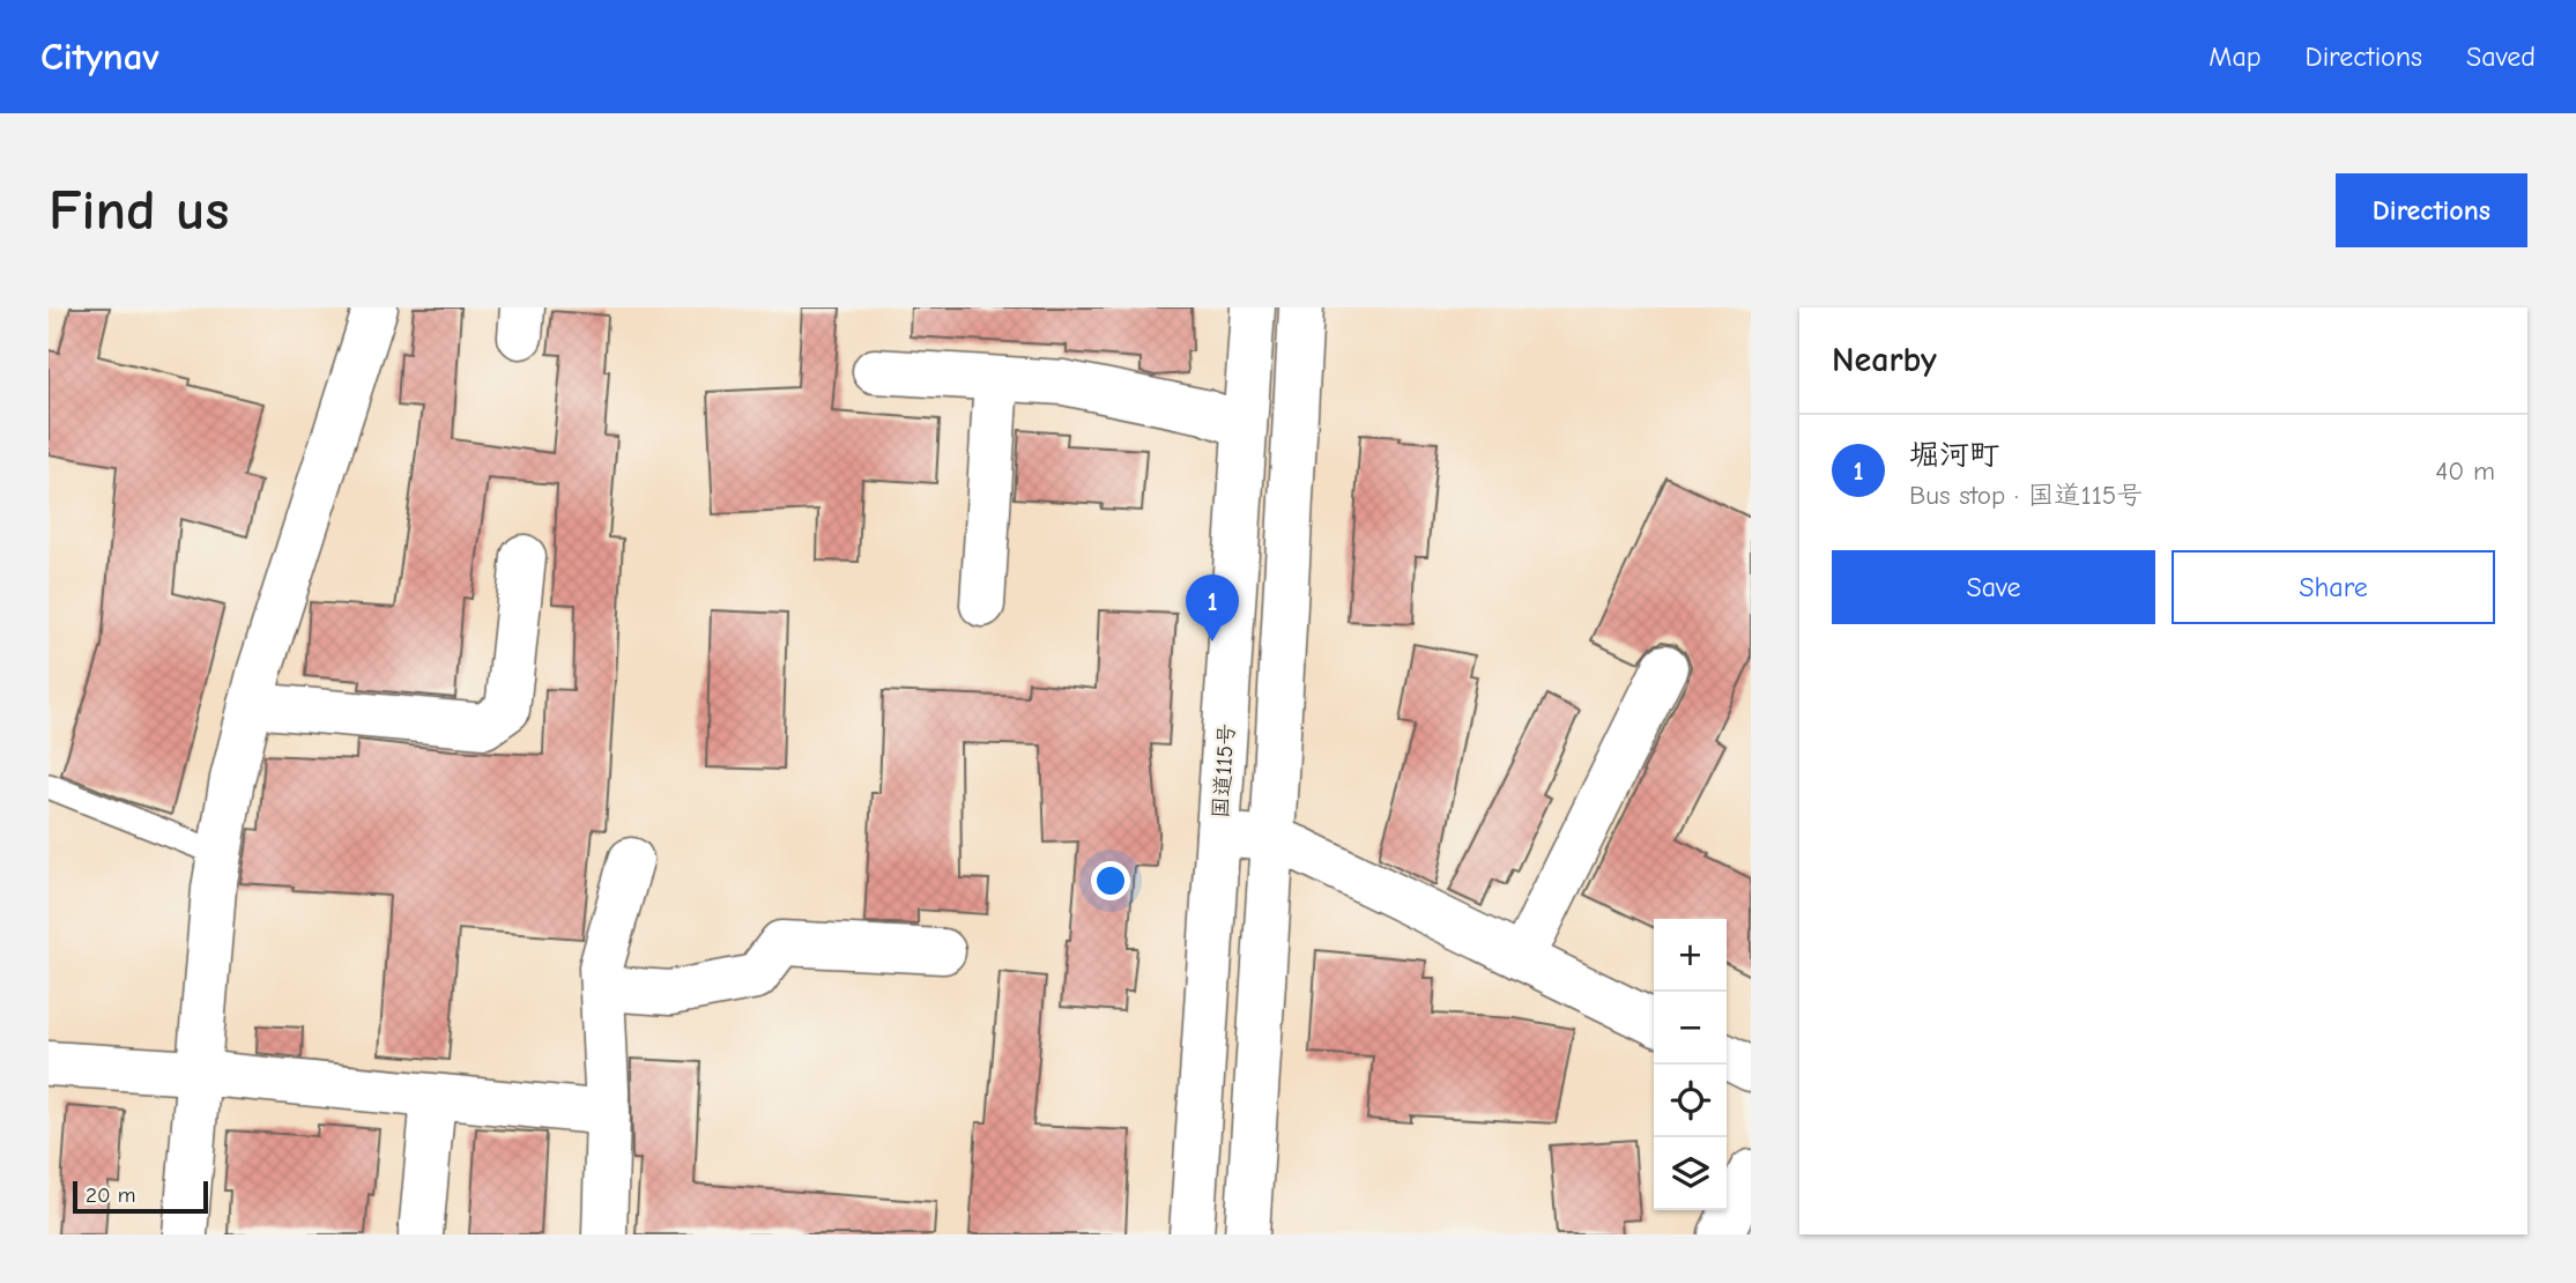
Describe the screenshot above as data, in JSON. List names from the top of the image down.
{
  "streets": {
    "main road": ["国道115号"]
  },
  "scale_bar": "20 m",
  "page": {
    "header": "Citynav",
    "nav": ["Map", "Directions", "Saved"],
    "buttons": [
      "Directions",
      ["Save", "Share"]
    ],
    "title": "Find us",
    "heading": "Nearby",
    "list": [
      {
        "mark": "1",
        "name": "堀河町",
        "note": "Bus stop · 国道115号",
        "value": "40 m"
      }
    ],
    "pins": "1",
    "map_buttons": ["+", "−"],
    "scale": "20 m"
  }
}
